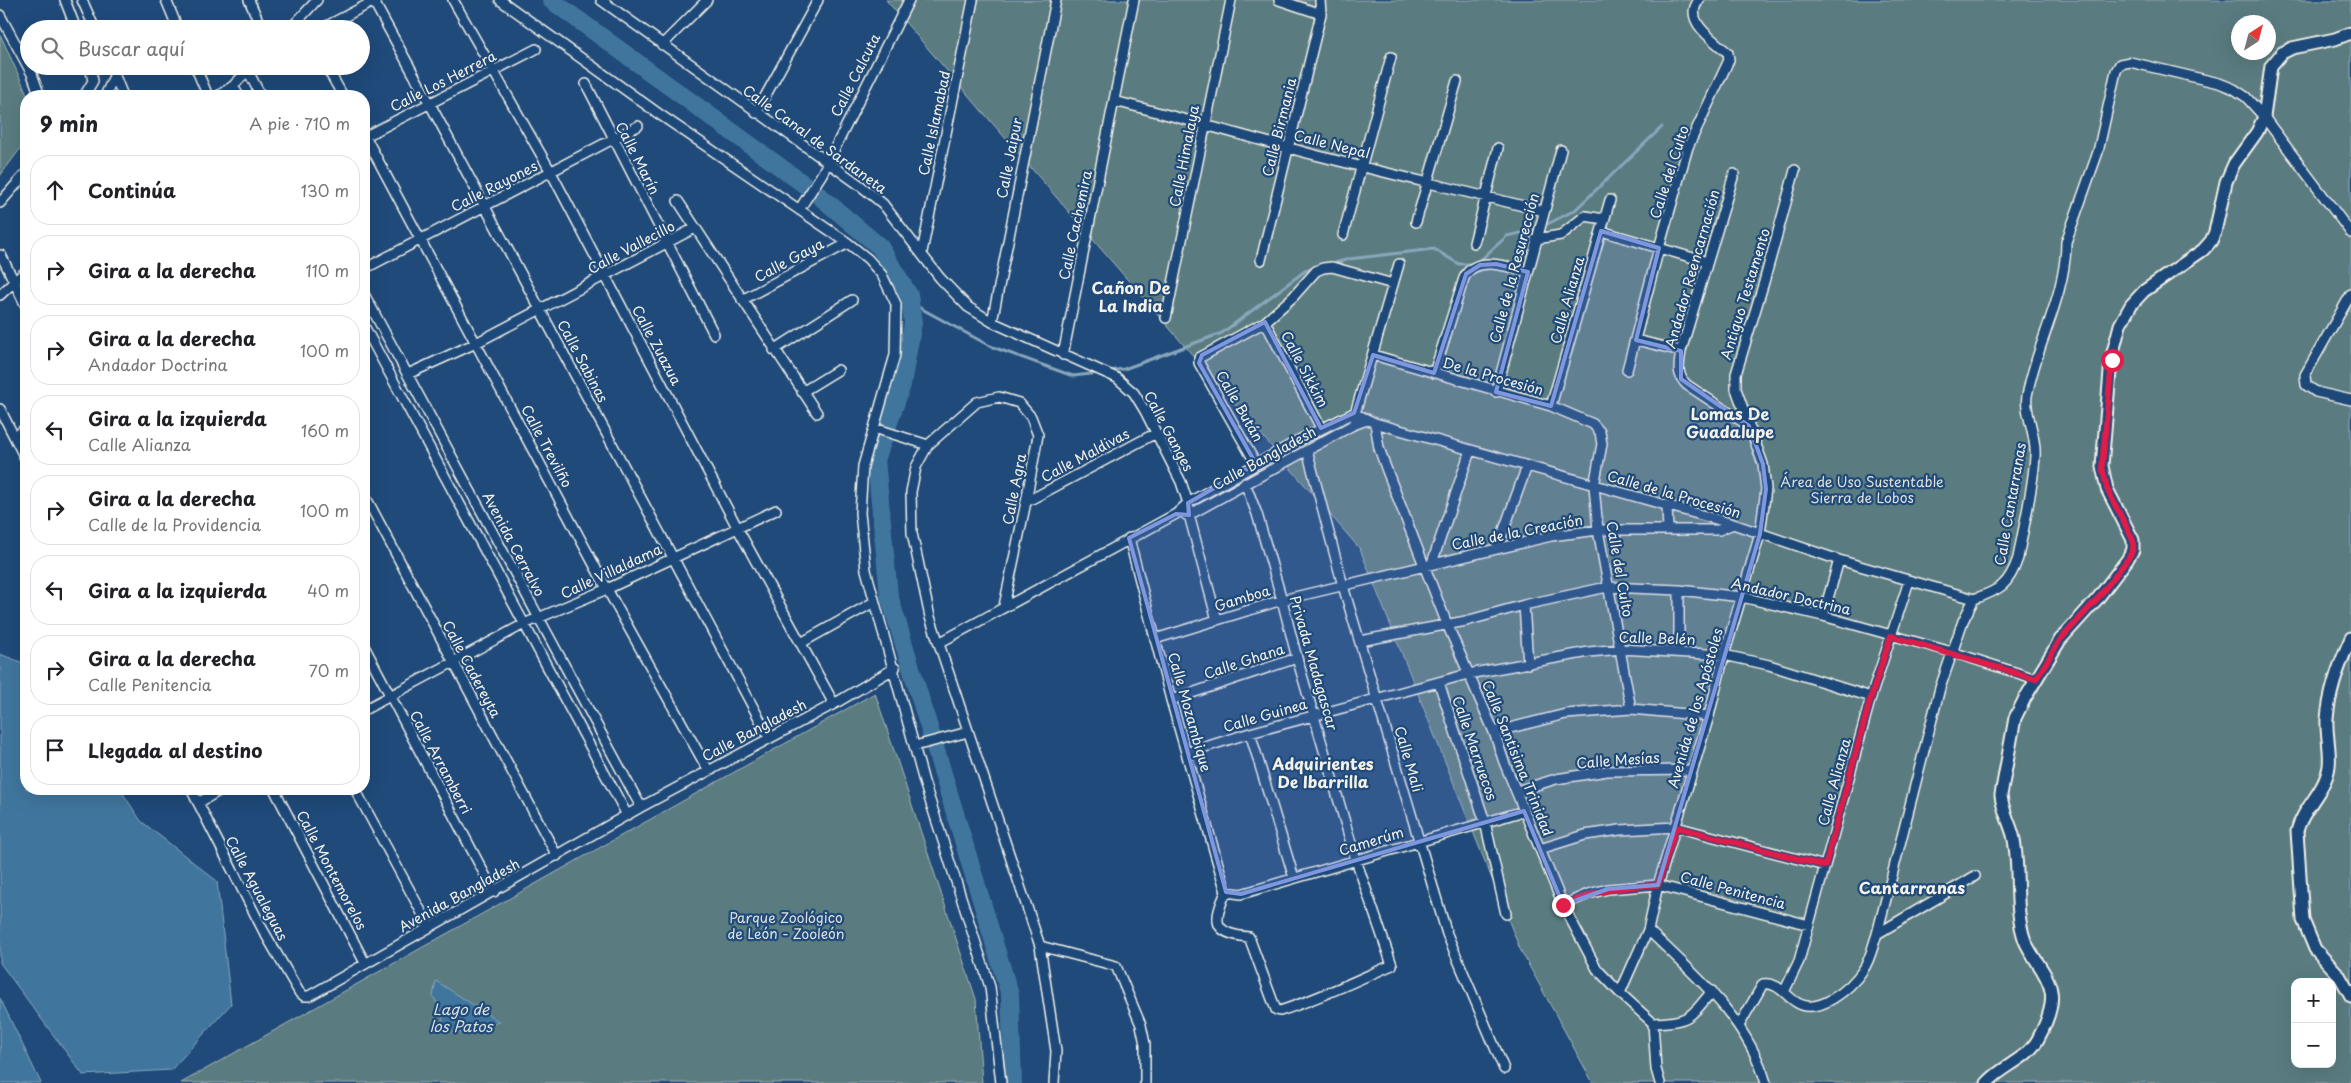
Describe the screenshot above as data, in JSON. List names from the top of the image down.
{
  "streets": {
    "street": [
      "Calle Calcuta",
      "Calle Los Herrera",
      "Calle Islamabad",
      "Calle Birmania",
      "Calle Canal de Sardaneta",
      "Calle Nepal",
      "Calle Himalaya",
      "Calle Marín",
      "Calle Jaipur",
      "Calle del Culto",
      "Calle Rayones",
      "Calle Cachemira",
      "Calle Vallecillo",
      "Calle Gaya",
      "Calle de la Resurección",
      "Andador Reencarnación",
      "Antiguo Testamento",
      "Calle Alianza",
      "Calle Zuazua",
      "Calle Sabinas",
      "Calle Sikkim",
      "De la Procesión",
      "Calle Bután",
      "Calle Ganges",
      "Calle Trevilño",
      "Calle Maldivas",
      "Calle Bangladesh",
      "Calle Agra",
      "Calle de la Procesión",
      "Calle Cantarranas",
      "Calle de la Creación",
      "Avenida Cerralvo",
      "Calle Villaldama",
      "Andador Doctrina",
      "Gamboa",
      "Calle Belén",
      "Calle Ghana",
      "Privada Madagascar",
      "Calle Cadereyta",
      "Avenida de los Apóstoles",
      "Calle Mozambique",
      "Calle Guinea",
      "Calle Marruecos",
      "Calle Santisima Trinidad",
      "Calle Mali",
      "Calle Mesías",
      "Calle Arramberri",
      "Camerúm",
      "Calle Montemorelos",
      "Calle Agualeguas",
      "Calle Penitencia",
      "Avenida Bangladesh"
    ]
  },
  "crossings": [
    ["Calle Calcuta", "Calle Canal de Sardaneta"],
    ["Calle Los Herrera", "Calle Zuazua"],
    ["Calle Los Herrera", "Calle Sabinas"],
    ["Calle Islamabad", "Calle Canal de Sardaneta"],
    ["Calle Birmania", "Calle Nepal"],
    ["Calle Canal de Sardaneta", "Calle Jaipur"],
    ["Calle Canal de Sardaneta", "Calle Cachemira"],
    ["Calle Canal de Sardaneta", "Calle Ganges"],
    ["Calle Nepal", "Calle Himalaya"],
    ["Calle Nepal", "Calle Cachemira"],
    ["Calle Nepal", "Calle de la Resurección"],
    ["Calle Marín", "Calle Rayones"],
    ["Calle Marín", "Calle Vallecillo"],
    ["Calle del Culto", "De la Procesión"],
    ["Calle del Culto", "Calle de la Procesión"],
    ["Calle del Culto", "Calle de la Creación"],
    ["Calle del Culto", "Andador Doctrina"],
    ["Calle del Culto", "Calle Belén"],
    ["Calle Rayones", "Calle Zuazua"],
    ["Calle Rayones", "Calle Sabinas"],
    ["Calle Rayones", "Calle Trevilño"],
    ["Calle Cachemira", "Calle Ganges"],
    ["Calle Vallecillo", "Calle Gaya"],
    ["Calle Vallecillo", "Calle Zuazua"],
    ["Calle Vallecillo", "Calle Sabinas"],
    ["Calle Vallecillo", "Calle Trevilño"],
    ["Calle Vallecillo", "Avenida Cerralvo"],
    ["Calle de la Resurección", "De la Procesión"],
    ["Andador Reencarnación", "Antiguo Testamento"],
    ["Andador Reencarnación", "Avenida de los Apóstoles"],
    ["Antiguo Testamento", "Avenida de los Apóstoles"],
    ["Calle Alianza", "De la Procesión"],
    ["Calle Alianza", "Calle de la Procesión"],
    ["Calle Alianza", "Andador Doctrina"],
    ["Calle Alianza", "Calle Belén"],
    ["Calle Alianza", "Calle Penitencia"],
    ["Calle Zuazua", "Calle Bangladesh"],
    ["Calle Zuazua", "Calle Villaldama"],
    ["Calle Sabinas", "Calle Bangladesh"],
    ["Calle Sabinas", "Calle Villaldama"],
    ["Calle Sikkim", "Calle Bután"],
    ["Calle Sikkim", "Calle Bangladesh"],
    ["Calle Bután", "Calle Bangladesh"],
    ["Calle Ganges", "Calle Maldivas"],
    ["Calle Ganges", "Calle Bangladesh"],
    ["Calle Ganges", "Gamboa"],
    ["Calle Trevilño", "Calle Bangladesh"],
    ["Calle Trevilño", "Calle Villaldama"],
    ["Calle Maldivas", "Calle Agra"],
    ["Calle Bangladesh", "Calle Agra"],
    ["Calle Bangladesh", "Calle de la Procesión"],
    ["Calle Bangladesh", "Avenida Cerralvo"],
    ["Calle Bangladesh", "Privada Madagascar"],
    ["Calle Bangladesh", "Calle Mozambique"],
    ["Calle Bangladesh", "Calle Mali"],
    ["Calle Bangladesh", "Avenida Bangladesh"],
    ["Calle de la Procesión", "Calle Cantarranas"],
    ["Calle de la Procesión", "Calle de la Creación"],
    ["Calle de la Procesión", "Avenida de los Apóstoles"],
    ["Calle de la Procesión", "Calle Santisima Trinidad"],
    ["Calle de la Creación", "Gamboa"],
    ["Calle de la Creación", "Calle Santisima Trinidad"],
    ["Avenida Cerralvo", "Calle Villaldama"],
    ["Avenida Cerralvo", "Avenida Bangladesh"],
    ["Calle Villaldama", "Calle Cadereyta"],
    ["Calle Villaldama", "Calle Arramberri"],
    ["Andador Doctrina", "Avenida de los Apóstoles"],
    ["Andador Doctrina", "Calle Santisima Trinidad"],
    ["Gamboa", "Privada Madagascar"],
    ["Gamboa", "Calle Mozambique"],
    ["Gamboa", "Calle Santisima Trinidad"],
    ["Gamboa", "Calle Mali"],
    ["Calle Belén", "Avenida de los Apóstoles"],
    ["Calle Belén", "Calle Guinea"],
    ["Calle Belén", "Calle Santisima Trinidad"],
    ["Calle Ghana", "Privada Madagascar"],
    ["Calle Ghana", "Calle Mozambique"],
    ["Privada Madagascar", "Calle Mozambique"],
    ["Privada Madagascar", "Calle Guinea"],
    ["Privada Madagascar", "Camerúm"],
    ["Calle Cadereyta", "Avenida Bangladesh"],
    ["Avenida de los Apóstoles", "Calle Santisima Trinidad"],
    ["Avenida de los Apóstoles", "Calle Mesías"],
    ["Avenida de los Apóstoles", "Calle Penitencia"],
    ["Calle Mozambique", "Calle Guinea"],
    ["Calle Mozambique", "Camerúm"],
    ["Calle Guinea", "Calle Marruecos"],
    ["Calle Guinea", "Calle Santisima Trinidad"],
    ["Calle Guinea", "Calle Mali"],
    ["Calle Marruecos", "Camerúm"],
    ["Calle Santisima Trinidad", "Calle Mesías"],
    ["Calle Santisima Trinidad", "Camerúm"],
    ["Calle Santisima Trinidad", "Calle Penitencia"],
    ["Calle Mali", "Camerúm"],
    ["Calle Arramberri", "Avenida Bangladesh"],
    ["Calle Montemorelos", "Avenida Bangladesh"],
    ["Calle Agualeguas", "Avenida Bangladesh"]
  ],
  "districts": [
    "Cañon De La India",
    "Lomas De Guadalupe",
    "Adquirientes De Ibarrilla",
    "Cantarranas"
  ],
  "water": ["Lago de los Patos"],
  "parks": ["Área de Uso Sustentable Sierra de Lobos", "Parque Zoológico de León - Zooleón"],
  "north": "top right",
  "page": {
    "search": "Buscar aquí",
    "heading": ["9 min", "A pie · 710 m"],
    "list": [
      ["Continúa", "130 m"],
      ["Gira a la derecha", "110 m"],
      ["Gira a la derecha", "Andador Doctrina", "100 m"],
      ["Gira a la izquierda", "Calle Alianza", "160 m"],
      ["Gira a la derecha", "Calle de la Providencia", "100 m"],
      ["Gira a la izquierda", "40 m"],
      ["Gira a la derecha", "Calle Penitencia", "70 m"],
      "Llegada al destino"
    ],
    "map_buttons": ["+", "−"]
  }
}
